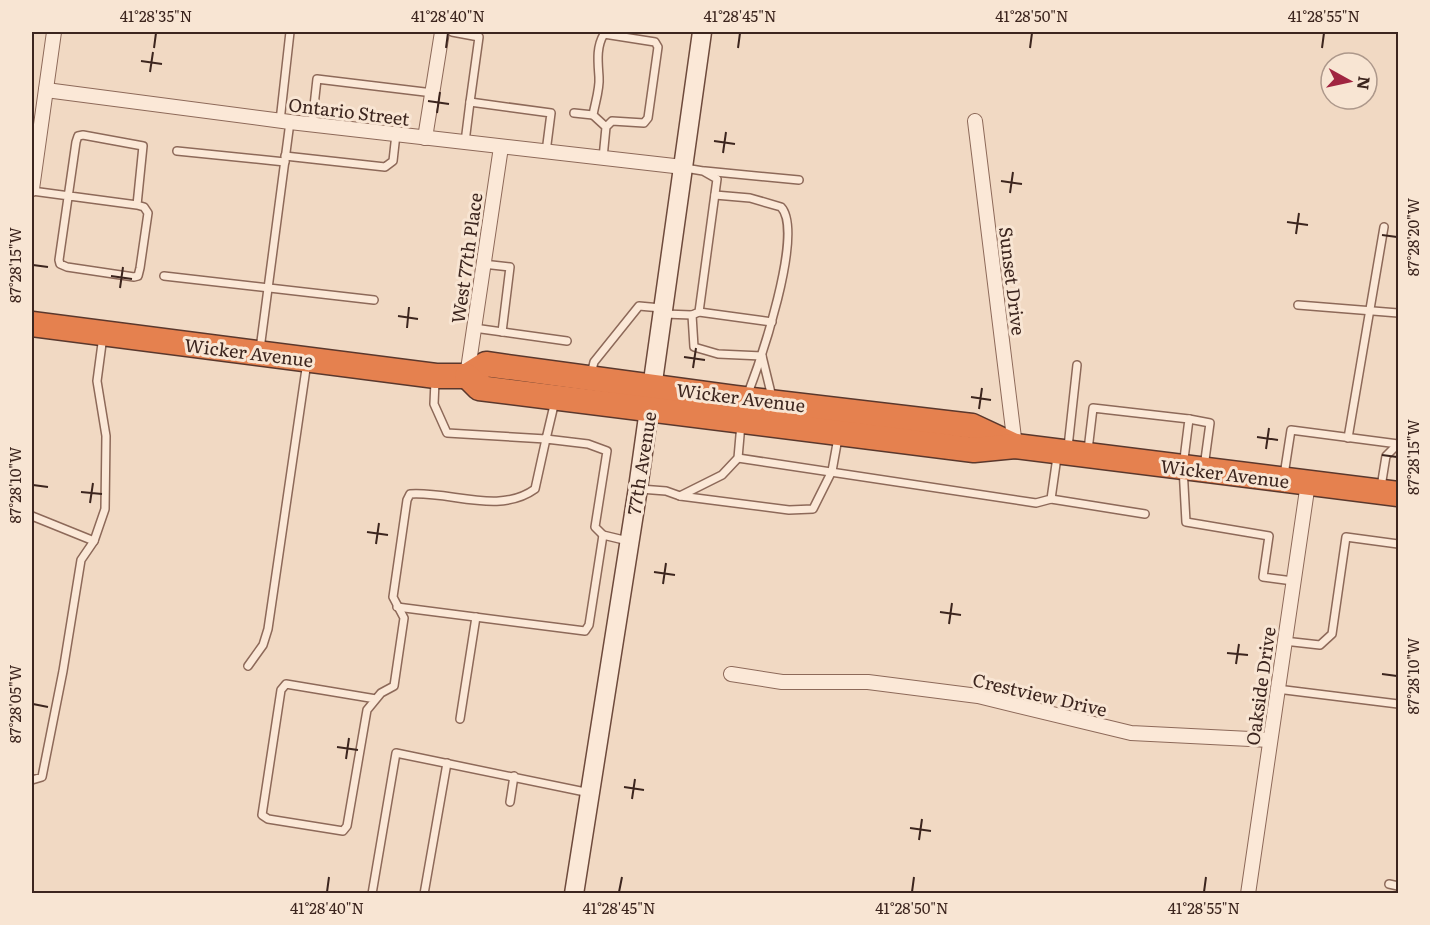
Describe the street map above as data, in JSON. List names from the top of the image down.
{
  "streets": {
    "highway": ["Wicker Avenue"],
    "street": [
      "Ontario Street",
      "West 77th Place",
      "Sunset Drive",
      "77th Avenue",
      "Oakside Drive",
      "Crestview Drive"
    ]
  },
  "crossings": [
    ["Ontario Street", "West 77th Place"],
    ["Ontario Street", "77th Avenue"],
    ["West 77th Place", "Wicker Avenue"],
    ["Sunset Drive", "Wicker Avenue"],
    ["Wicker Avenue", "77th Avenue"],
    ["Wicker Avenue", "Oakside Drive"],
    ["Oakside Drive", "Crestview Drive"]
  ],
  "north": "right",
  "coordinates": [
    "41°28'35\"N",
    "41°28'40\"N",
    "41°28'45\"N",
    "41°28'50\"N",
    "41°28'55\"N",
    "87°28'20\"W",
    "87°28'15\"W",
    "87°28'10\"W",
    "87°28'05\"W"
  ]
}
